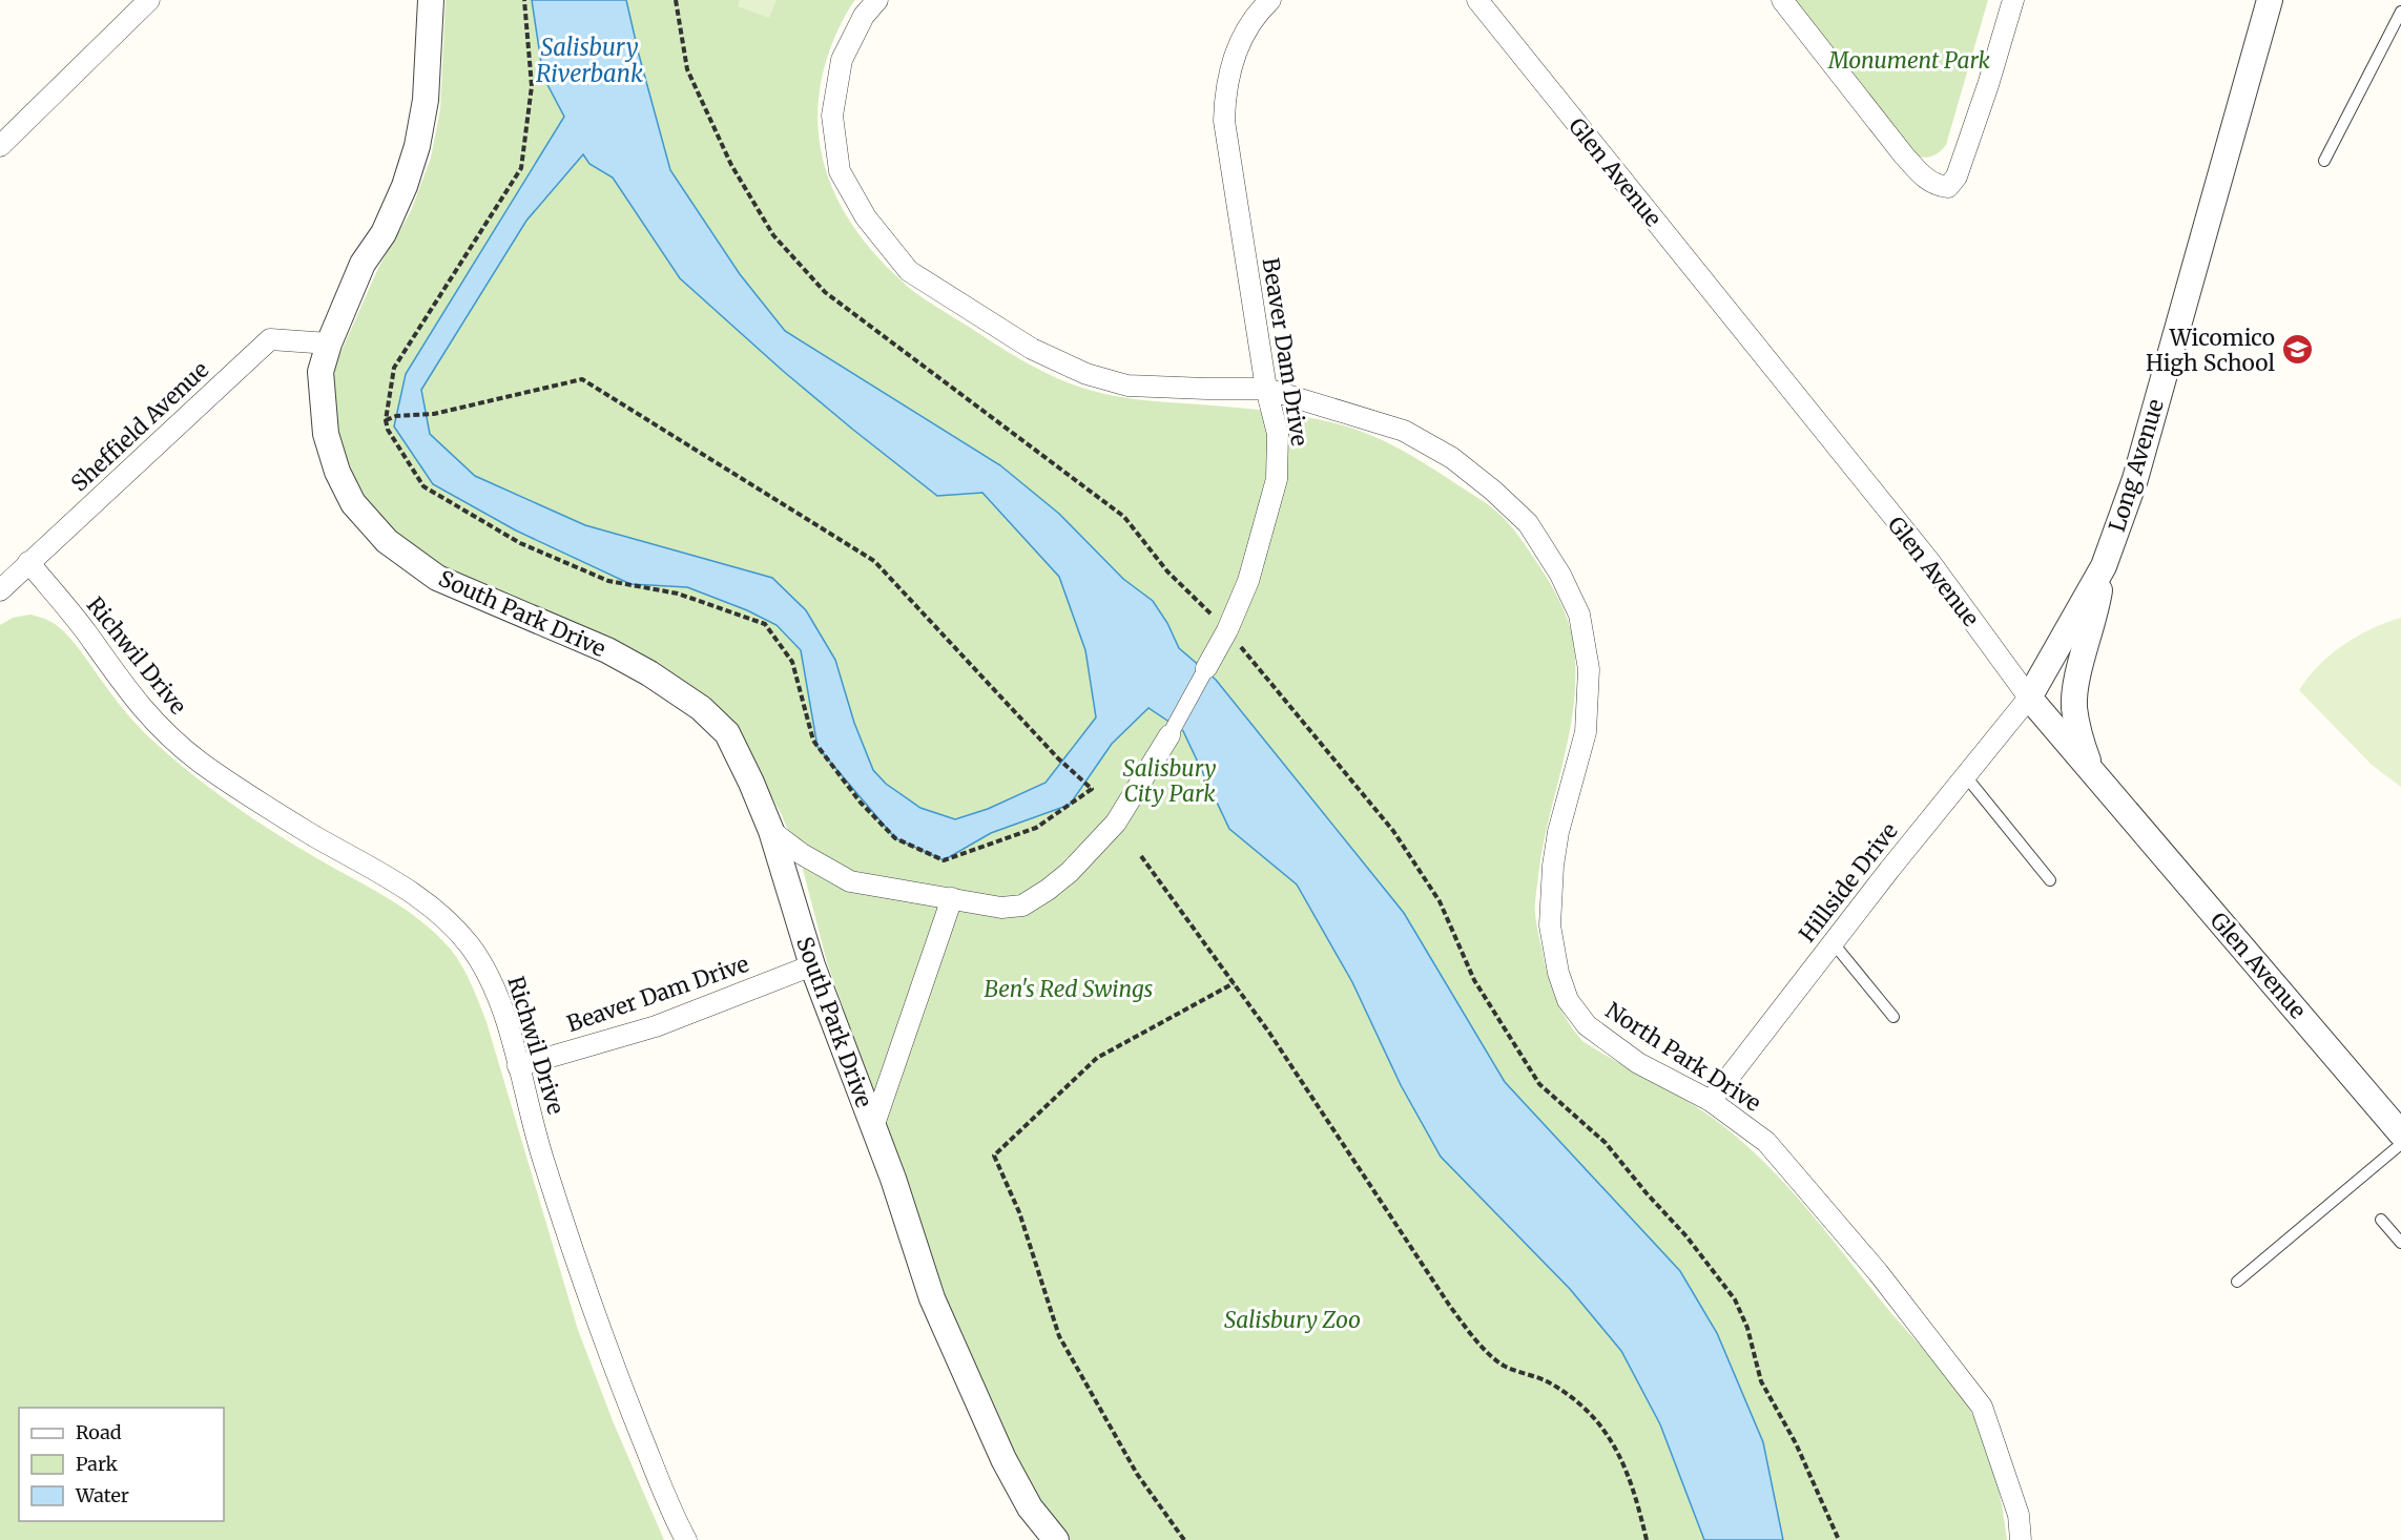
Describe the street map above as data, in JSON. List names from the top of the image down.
{
  "streets": {
    "street": [
      "Glen Avenue",
      "Beaver Dam Drive",
      "Sheffield Avenue",
      "Long Avenue",
      "South Park Drive",
      "Richwil Drive",
      "Hillside Drive",
      "North Park Drive"
    ]
  },
  "crossings": [
    ["Glen Avenue", "Long Avenue"],
    ["Glen Avenue", "Hillside Drive"],
    ["Beaver Dam Drive", "South Park Drive"],
    ["Beaver Dam Drive", "Richwil Drive"],
    ["Beaver Dam Drive", "North Park Drive"],
    ["Sheffield Avenue", "South Park Drive"],
    ["Sheffield Avenue", "Richwil Drive"],
    ["Long Avenue", "Hillside Drive"],
    ["Hillside Drive", "North Park Drive"]
  ],
  "water": ["Salisbury Riverbank"],
  "parks": [
    "Monument Park",
    "Salisbury City Park",
    "Ben's Red Swings",
    "Salisbury Zoo"
  ],
  "places": {
    "school or university": ["Wicomico High School"]
  },
  "legend": ["Road", "Park", "Water"]
}
